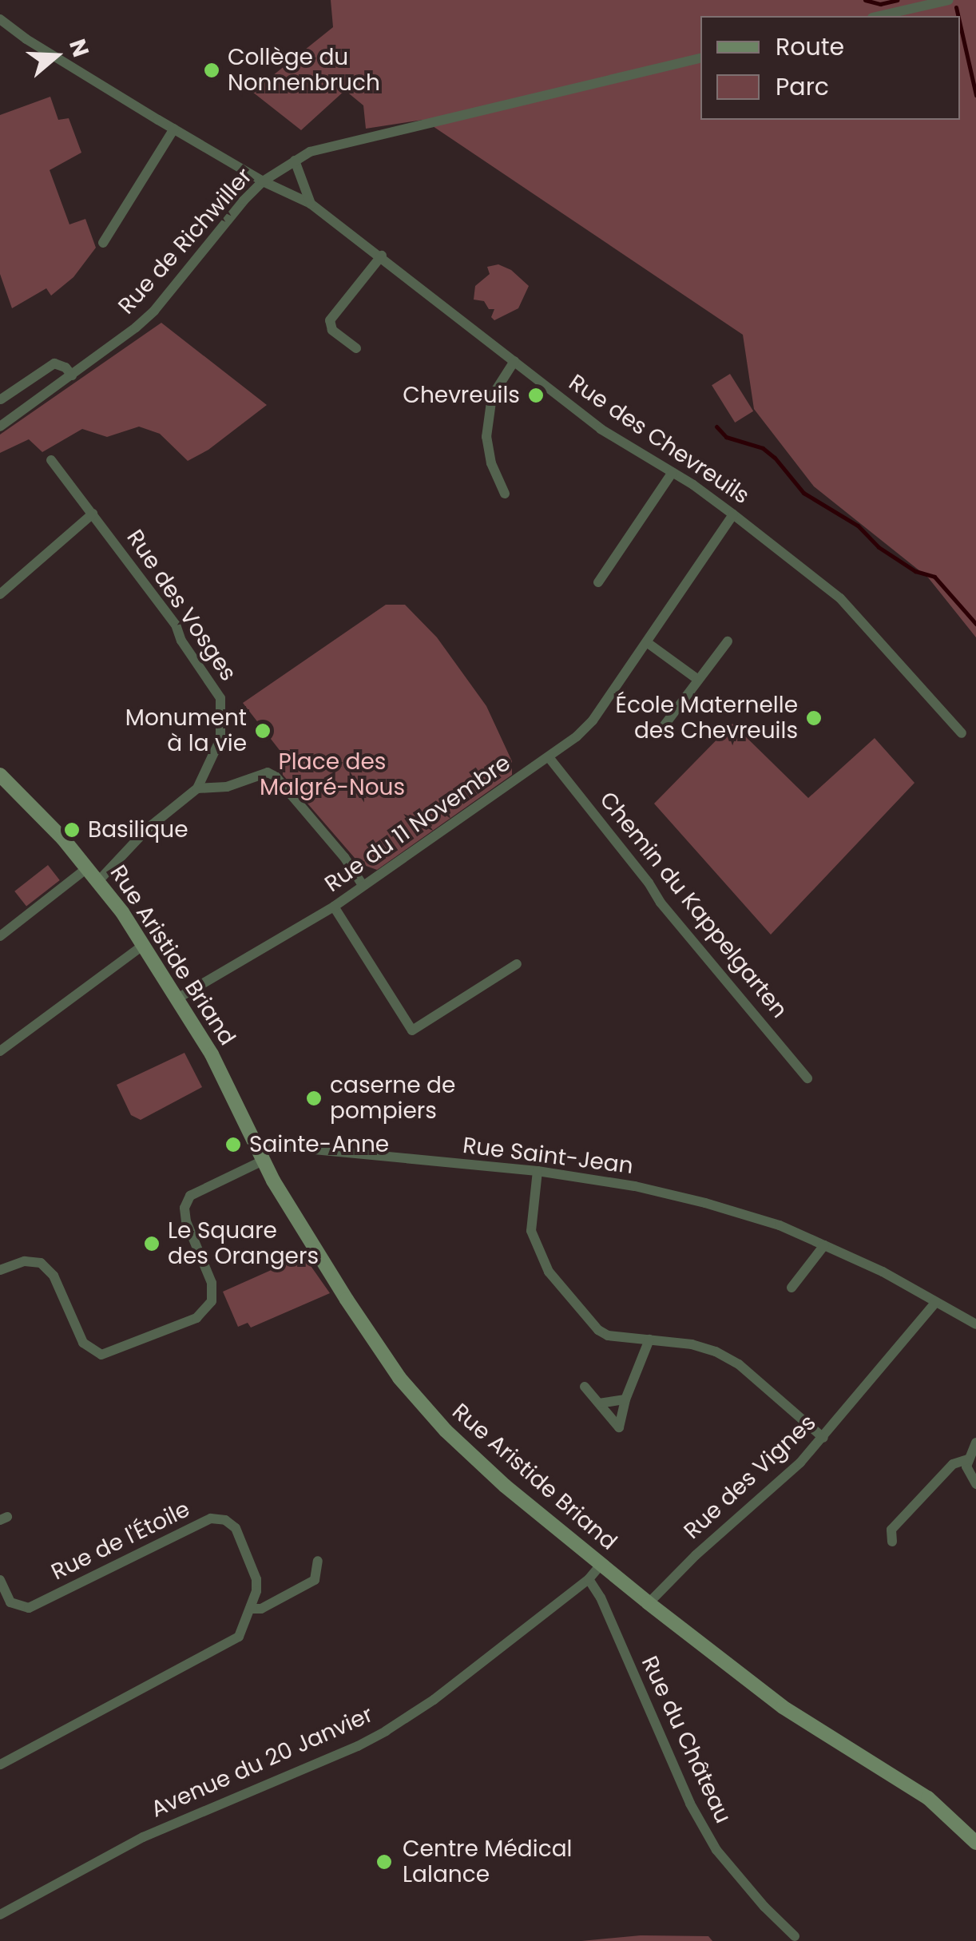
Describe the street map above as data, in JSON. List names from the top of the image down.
{
  "streets": {
    "main road": ["Rue Aristide Briand"],
    "street": [
      "Rue de Richwiller",
      "Rue des Chevreuils",
      "Rue des Vosges",
      "Rue du 11 Novembre",
      "Chemin du Kappelgarten",
      "Rue Saint-Jean",
      "Rue des Vignes",
      "Rue de l'Étoile",
      "Rue du Château",
      "Avenue du 20 Janvier"
    ]
  },
  "crossings": [
    ["Rue de Richwiller", "Rue des Chevreuils"],
    ["Rue des Chevreuils", "Rue du 11 Novembre"],
    ["Rue du 11 Novembre", "Chemin du Kappelgarten"],
    ["Rue du 11 Novembre", "Rue Aristide Briand"],
    ["Rue Aristide Briand", "Rue Saint-Jean"],
    ["Rue Aristide Briand", "Rue des Vignes"],
    ["Rue Aristide Briand", "Avenue du 20 Janvier"],
    ["Rue Saint-Jean", "Rue des Vignes"],
    ["Rue du Château", "Avenue du 20 Janvier"]
  ],
  "parks": ["Place des Malgré-Nous"],
  "places": [
    "Collège du Nonnenbruch",
    "Chevreuils",
    "École Maternelle des Chevreuils",
    "Monument à la vie",
    "Basilique",
    "caserne de pompiers",
    "Sainte-Anne",
    "Le Square des Orangers",
    "Centre Médical Lalance"
  ],
  "legend": ["Route", "Parc"],
  "north": "right"
}
